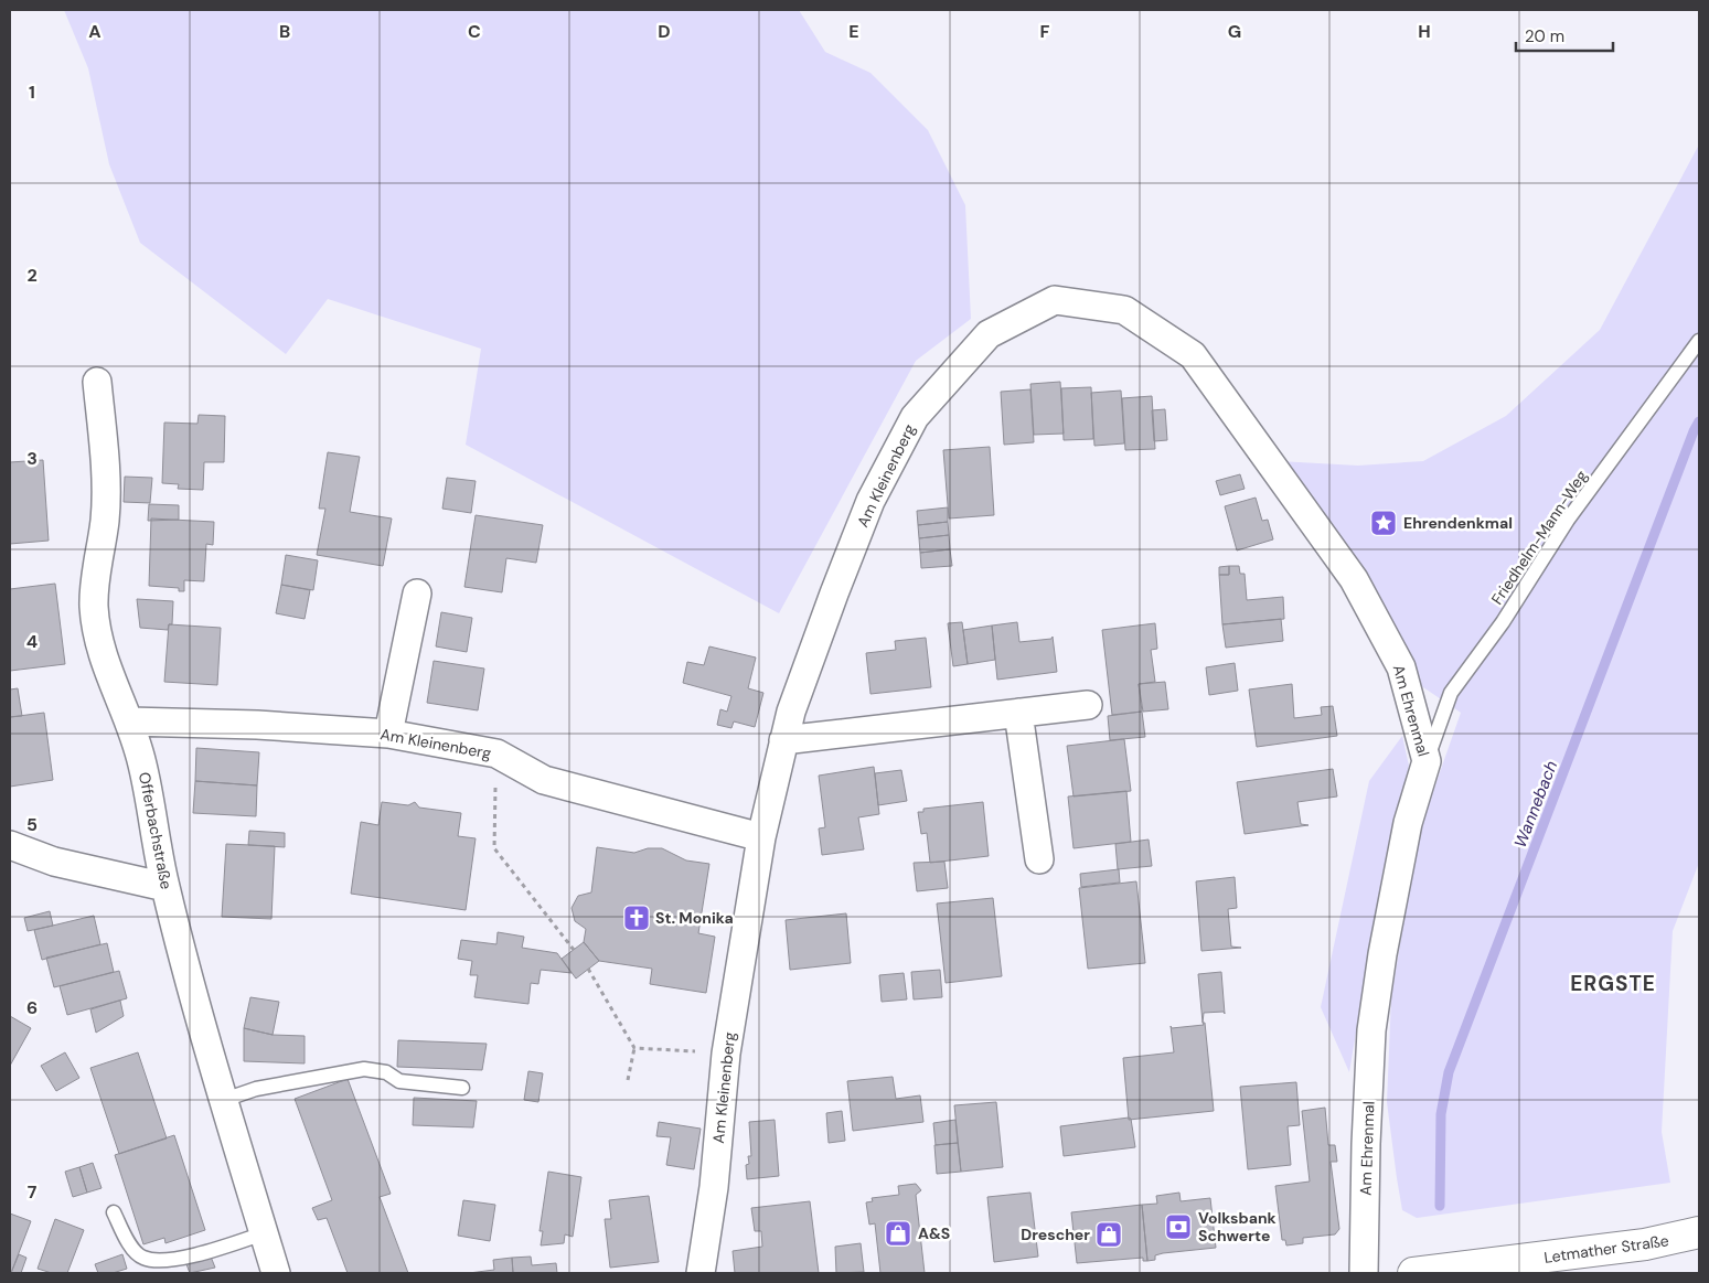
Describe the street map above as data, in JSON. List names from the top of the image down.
{
  "streets": {
    "main road": ["Letmather Straße"],
    "street": ["Am Kleinenberg", "Am Ehrenmal", "Offerbachstraße"],
    "lane": ["Friedhelm-Mann-Weg"]
  },
  "crossings": [
    ["Am Kleinenberg", "Am Ehrenmal"],
    ["Am Kleinenberg", "Offerbachstraße"],
    ["Friedhelm-Mann-Weg", "Am Ehrenmal"]
  ],
  "districts": ["ERGSTE"],
  "water": ["Wannebach"],
  "places": {
    "place": ["Ehrendenkmal"],
    "church": ["St. Monika"],
    "bank": ["Volksbank Schwerte"],
    "shop": ["A&S", "Drescher"]
  },
  "scale_bar": "20 m",
  "grid": {
    "columns": [
      "A",
      "B",
      "C",
      "D",
      "E",
      "F",
      "G",
      "H"
    ],
    "rows": [
      "1",
      "2",
      "3",
      "4",
      "5",
      "6",
      "7"
    ]
  }
}
